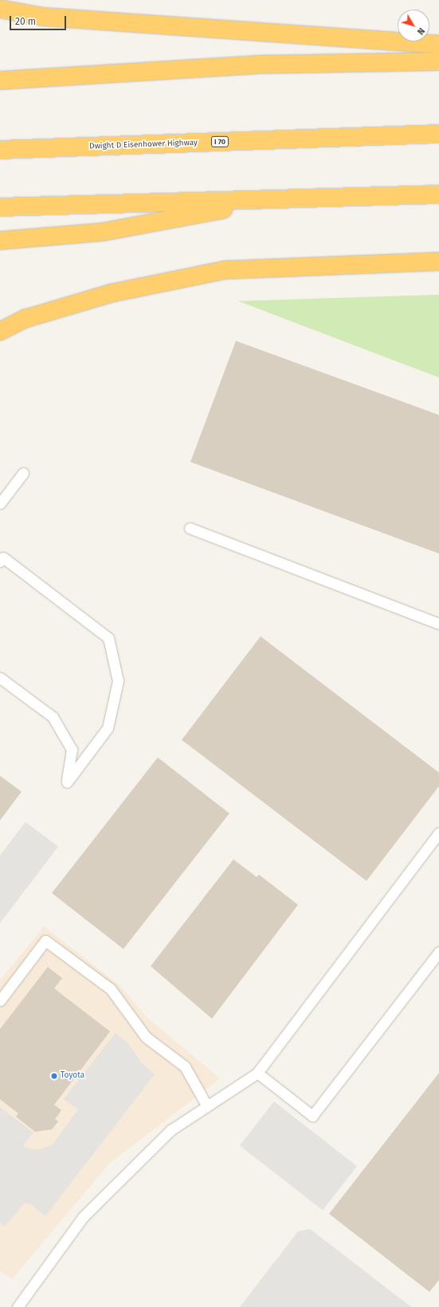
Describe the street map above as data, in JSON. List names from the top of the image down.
{
  "streets": {
    "highway": ["I 70", "Dwight D Eisenhower Highway"]
  },
  "places": ["Toyota"],
  "scale_bar": "20 m",
  "north": "bottom right"
}
